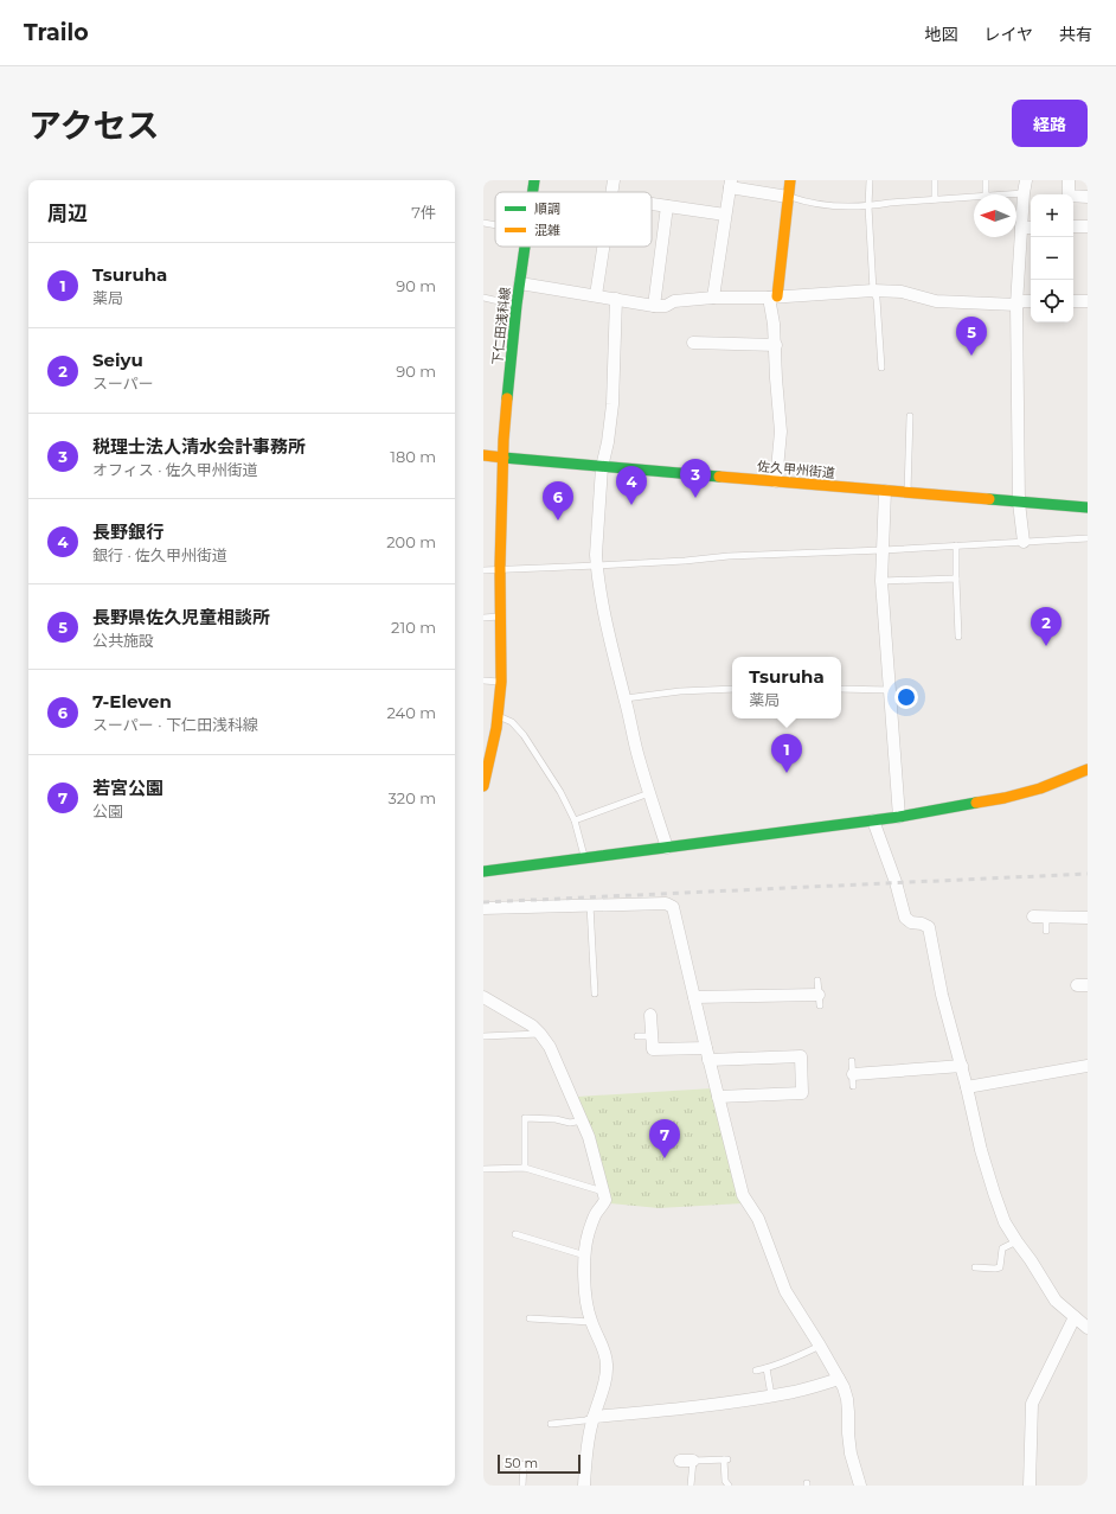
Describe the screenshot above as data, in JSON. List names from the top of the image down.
{
  "streets": {
    "main road": ["下仁田浅科線", "佐久甲州街道"]
  },
  "crossings": [
    ["下仁田浅科線", "佐久甲州街道"]
  ],
  "legend": ["順調", "混雑"],
  "scale_bar": "50 m",
  "north": "left",
  "page": {
    "header": "Trailo",
    "nav": ["地図", "レイヤ", "共有"],
    "title": "アクセス",
    "buttons": "経路",
    "heading": ["周辺", "7件"],
    "map_buttons": ["+", "−"],
    "list": [
      {
        "mark": "1",
        "name": "Tsuruha",
        "note": "薬局",
        "value": "90 m"
      },
      {
        "mark": "2",
        "name": "Seiyu",
        "note": "スーパー",
        "value": "90 m"
      },
      {
        "mark": "3",
        "name": "税理士法人清水会計事務所",
        "note": "オフィス · 佐久甲州街道",
        "value": "180 m"
      },
      {
        "mark": "4",
        "name": "長野銀行",
        "note": "銀行 · 佐久甲州街道",
        "value": "200 m"
      },
      {
        "mark": "5",
        "name": "長野県佐久児童相談所",
        "note": "公共施設",
        "value": "210 m"
      },
      {
        "mark": "6",
        "name": "7-Eleven",
        "note": "スーパー · 下仁田浅科線",
        "value": "240 m"
      },
      {
        "mark": "7",
        "name": "若宮公園",
        "note": "公園",
        "value": "320 m"
      }
    ],
    "pins": [
      "5",
      "3",
      "4",
      "6",
      "2",
      "1",
      "7"
    ],
    "popup": ["Tsuruha", "薬局"],
    "scale": "50 m"
  }
}
